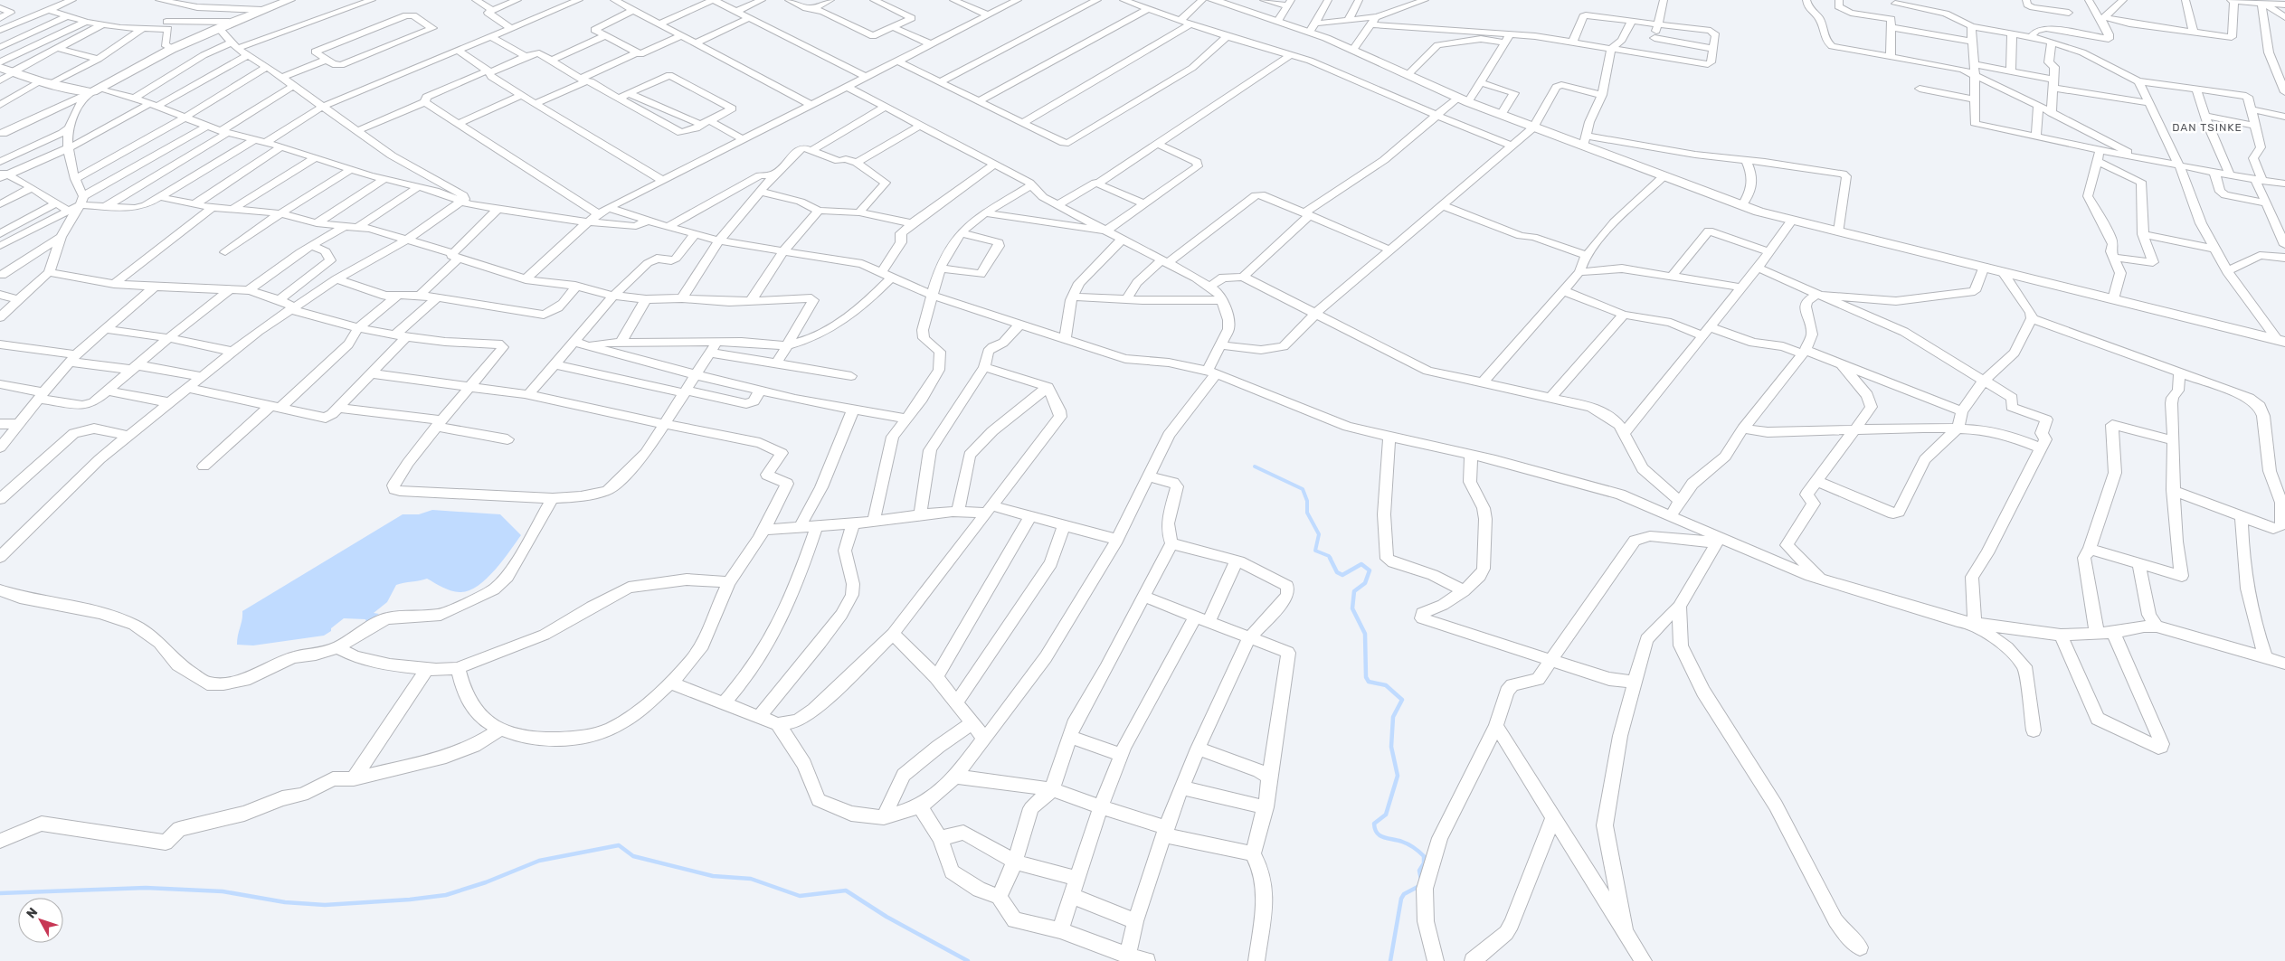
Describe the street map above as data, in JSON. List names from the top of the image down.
{
  "districts": ["DAN TSINKE"],
  "north": "top left"
}
